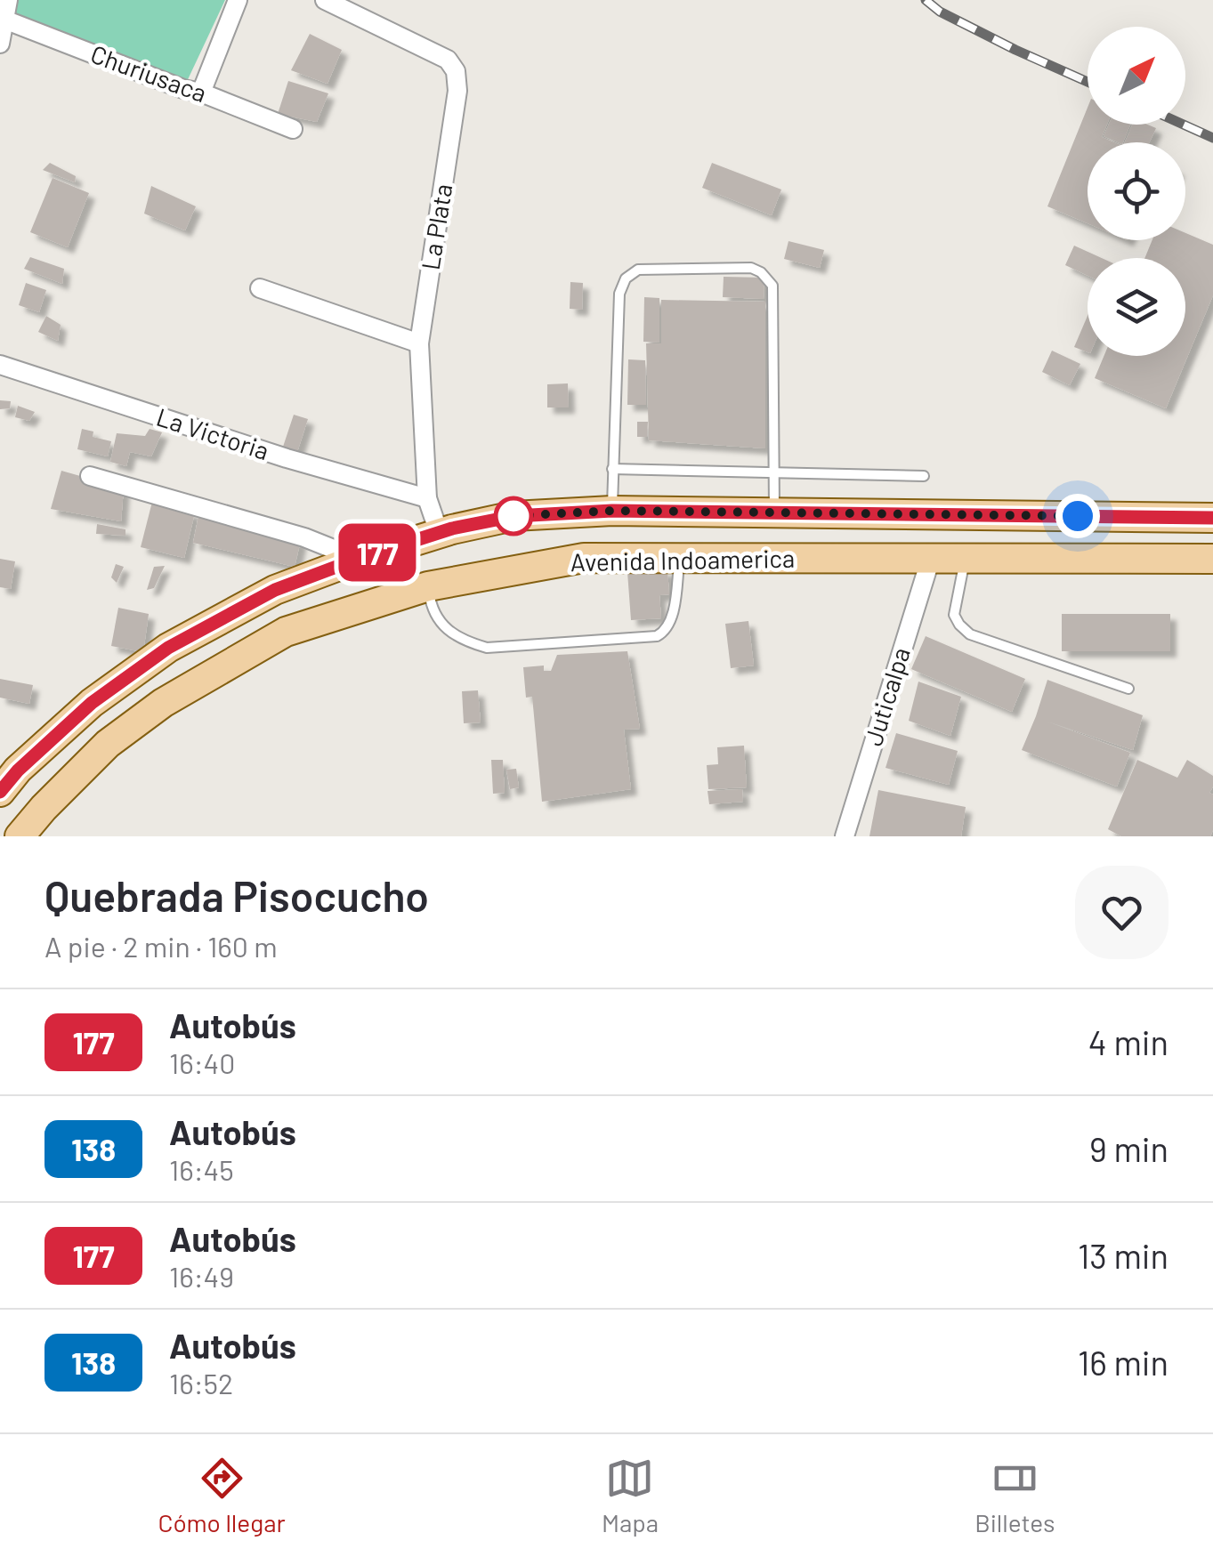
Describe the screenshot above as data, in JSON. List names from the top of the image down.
{
  "streets": {
    "main road": ["Avenida Indoamerica"],
    "street": [
      "Churiusaca",
      "La Plata",
      "La Victoria",
      "Juticalpa"
    ]
  },
  "crossings": [
    ["La Plata", "La Victoria"],
    ["La Plata", "Avenida Indoamerica"],
    ["Avenida Indoamerica", "Juticalpa"]
  ],
  "lines": ["bus line 177"],
  "north": "top right",
  "page": {
    "on_map": "177",
    "heading": ["Quebrada Pisocucho", "A pie · 2 min · 160 m"],
    "list": [
      {
        "mark": "177",
        "name": "Autobús",
        "note": "16:40",
        "value": "4 min"
      },
      {
        "mark": "138",
        "name": "Autobús",
        "note": "16:45",
        "value": "9 min"
      },
      {
        "mark": "177",
        "name": "Autobús",
        "note": "16:49",
        "value": "13 min"
      },
      {
        "mark": "138",
        "name": "Autobús",
        "note": "16:52",
        "value": "16 min"
      }
    ],
    "tabs": ["Cómo llegar", "Mapa", "Billetes"]
  }
}
